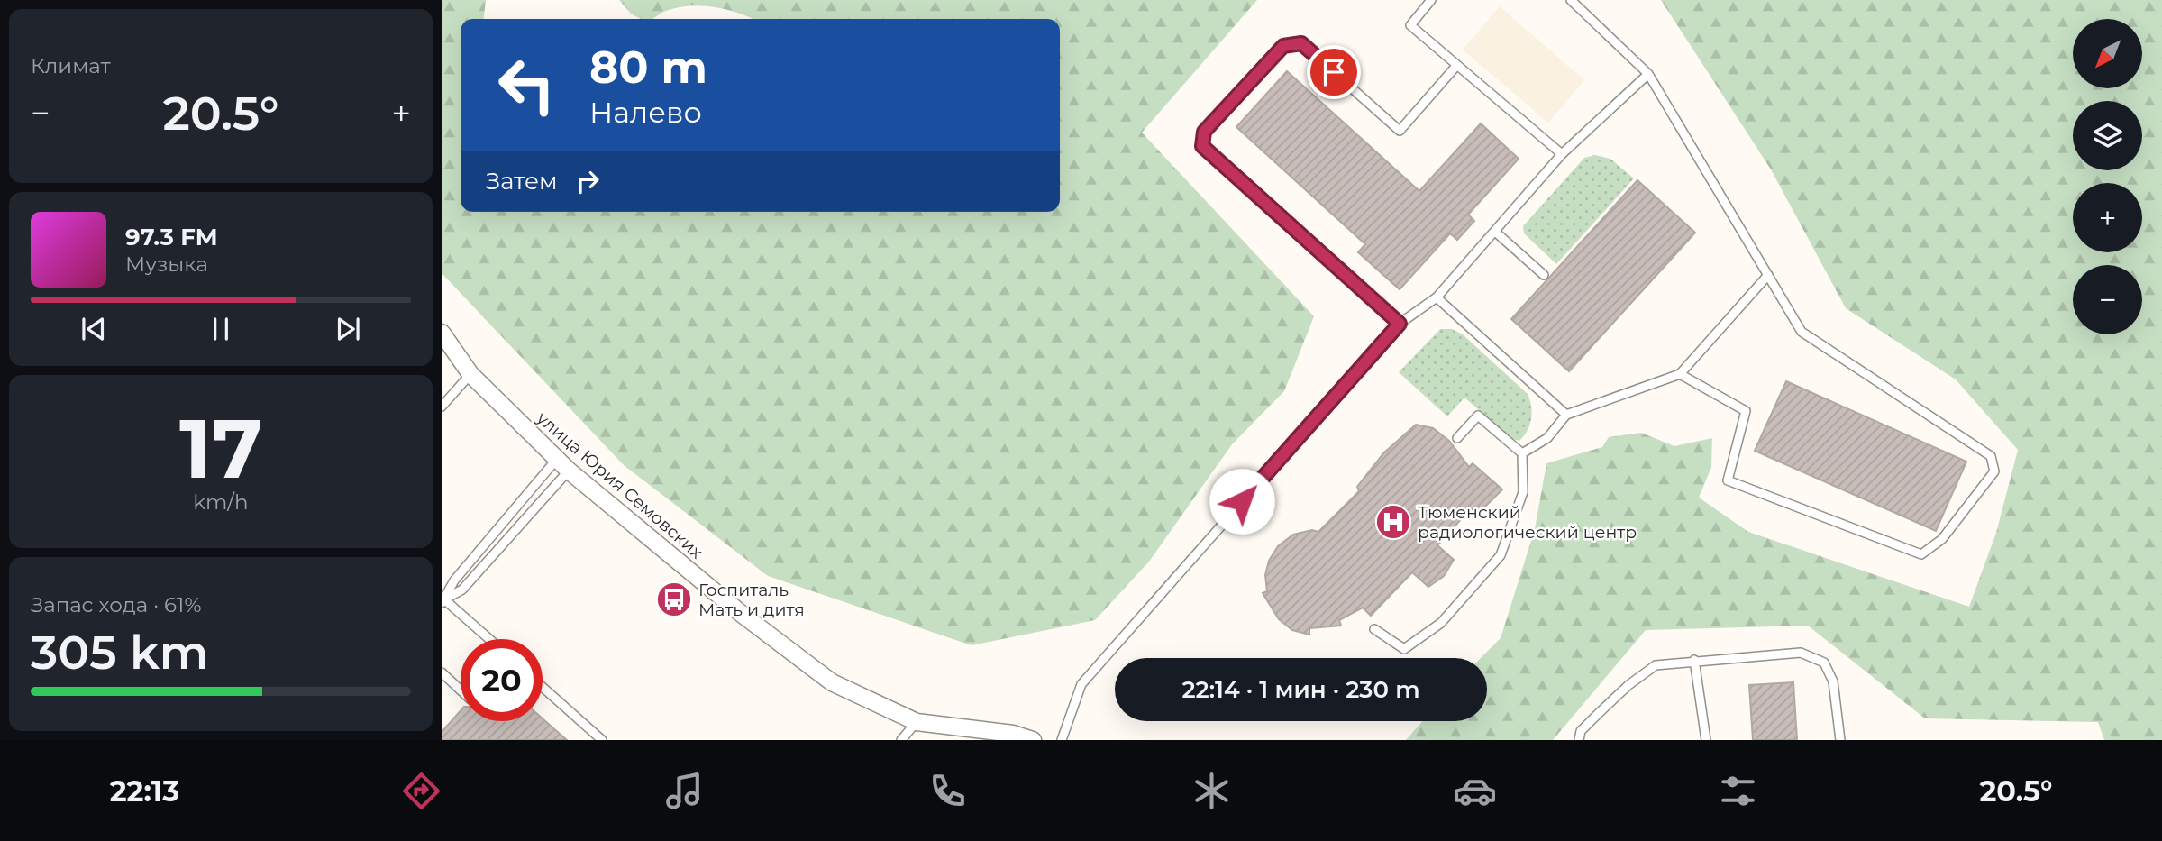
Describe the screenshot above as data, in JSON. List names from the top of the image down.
{
  "streets": {
    "street": ["улица Юрия Семовских"]
  },
  "places": {
    "hospital": ["Тюменский радиологический центр"],
    "bus stop": ["Госпиталь Мать и дитя"]
  },
  "north": "bottom left",
  "page": {
    "tile": [
      "Климат",
      ["17", "km/h"],
      ["Запас хода · 61%", "305 km"]
    ],
    "map_buttons": ["+", "−"],
    "turn": ["80 m", "Налево"],
    "heat": ["−", "20.5°", "+"],
    "then": "Затем",
    "song": ["97.3 FM", "Музыка"],
    "limit": "20",
    "trip": "22:14 · 1 мин · 230 m",
    "tabs": ["22:13", "20.5°"]
  }
}
